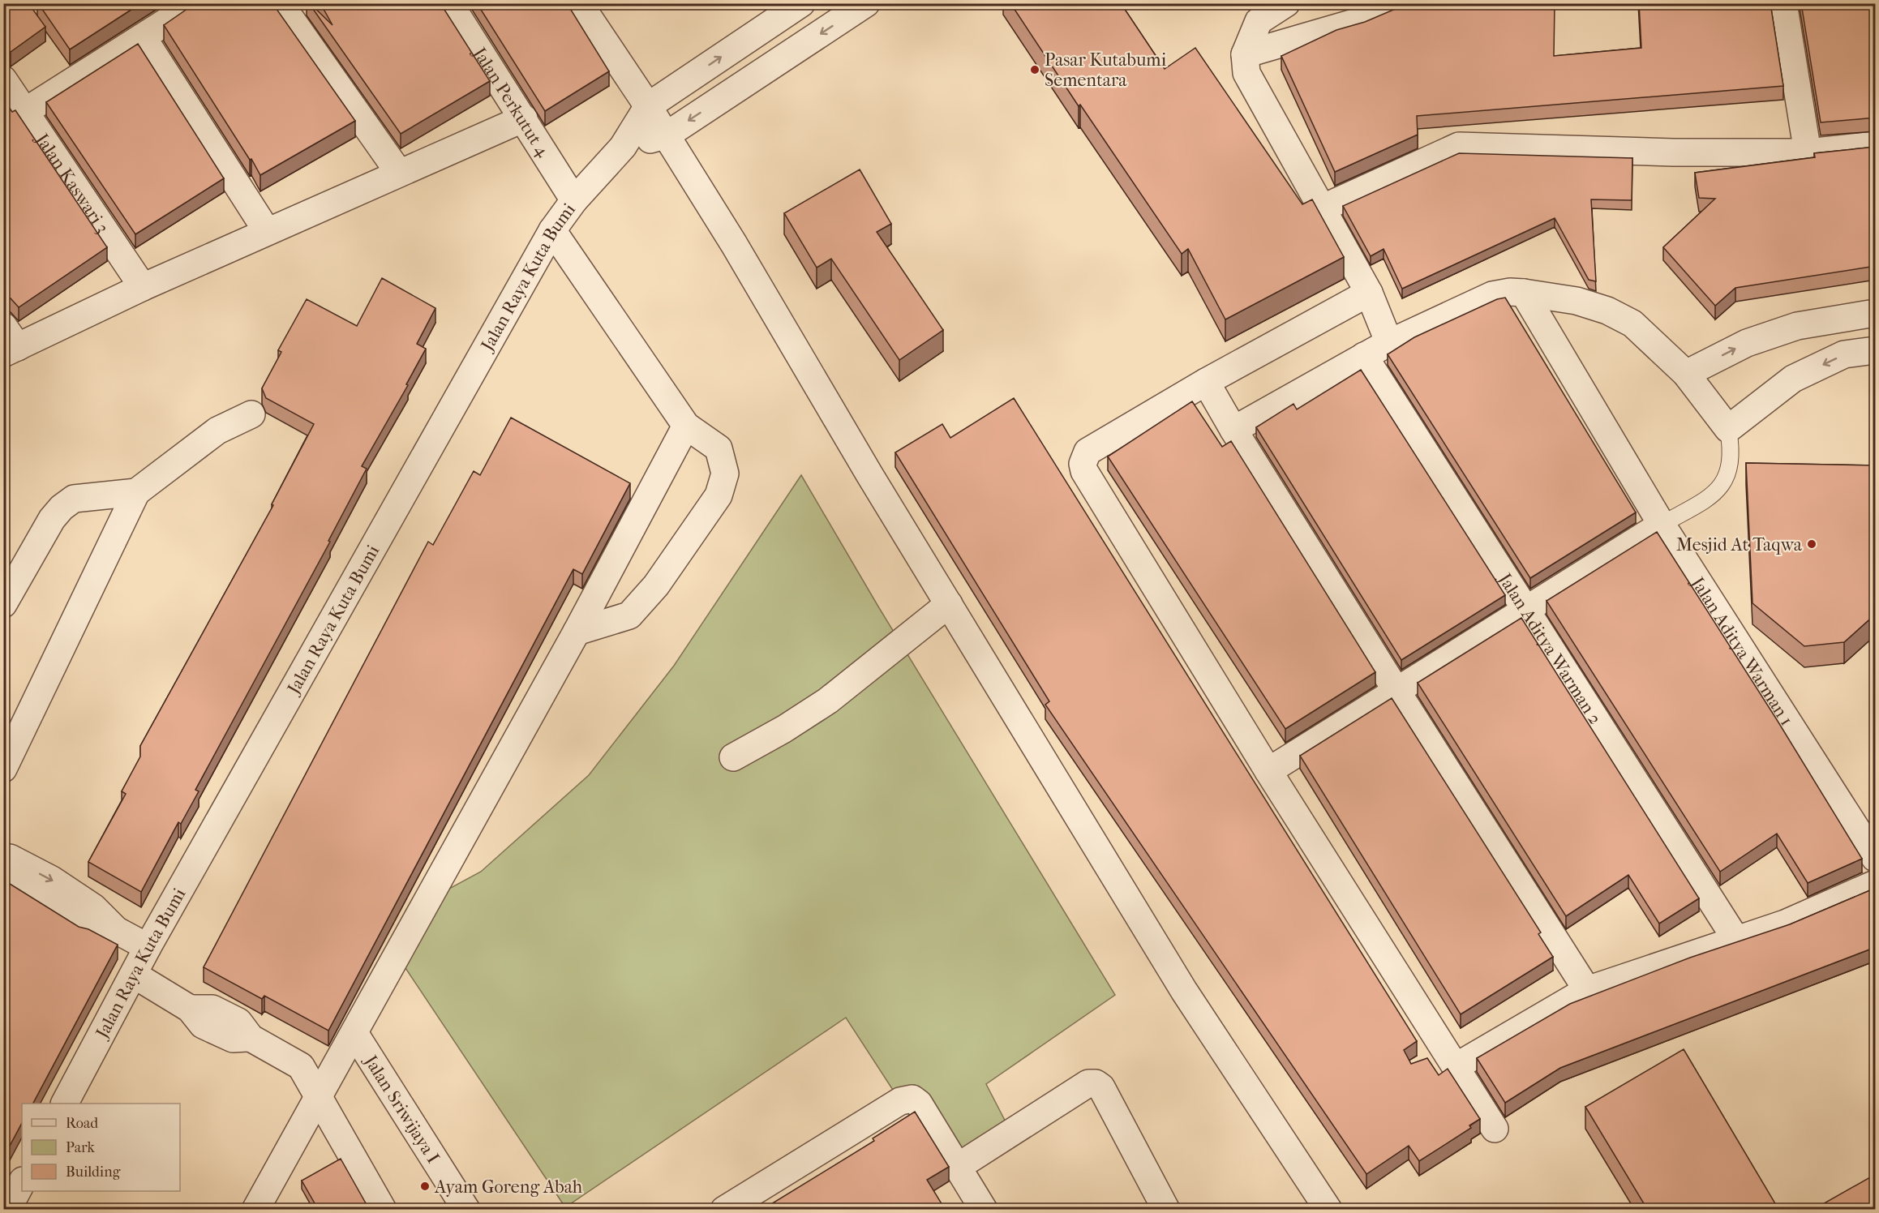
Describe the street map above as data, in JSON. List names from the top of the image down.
{
  "streets": {
    "street": [
      "Jalan Perkutut 4",
      "Jalan Kaswari 3",
      "Jalan Raya Kuta Bumi",
      "Jalan Aditya Warman 2",
      "Jalan Aditya Warman 1",
      "Jalan Sriwijaya I"
    ]
  },
  "crossings": [
    ["Jalan Perkutut 4", "Jalan Raya Kuta Bumi"]
  ],
  "places": ["Pasar Kutabumi Sementara", "Mesjid At Taqwa", "Ayam Goreng Abah"],
  "legend": ["Road", "Park", "Building"]
}
